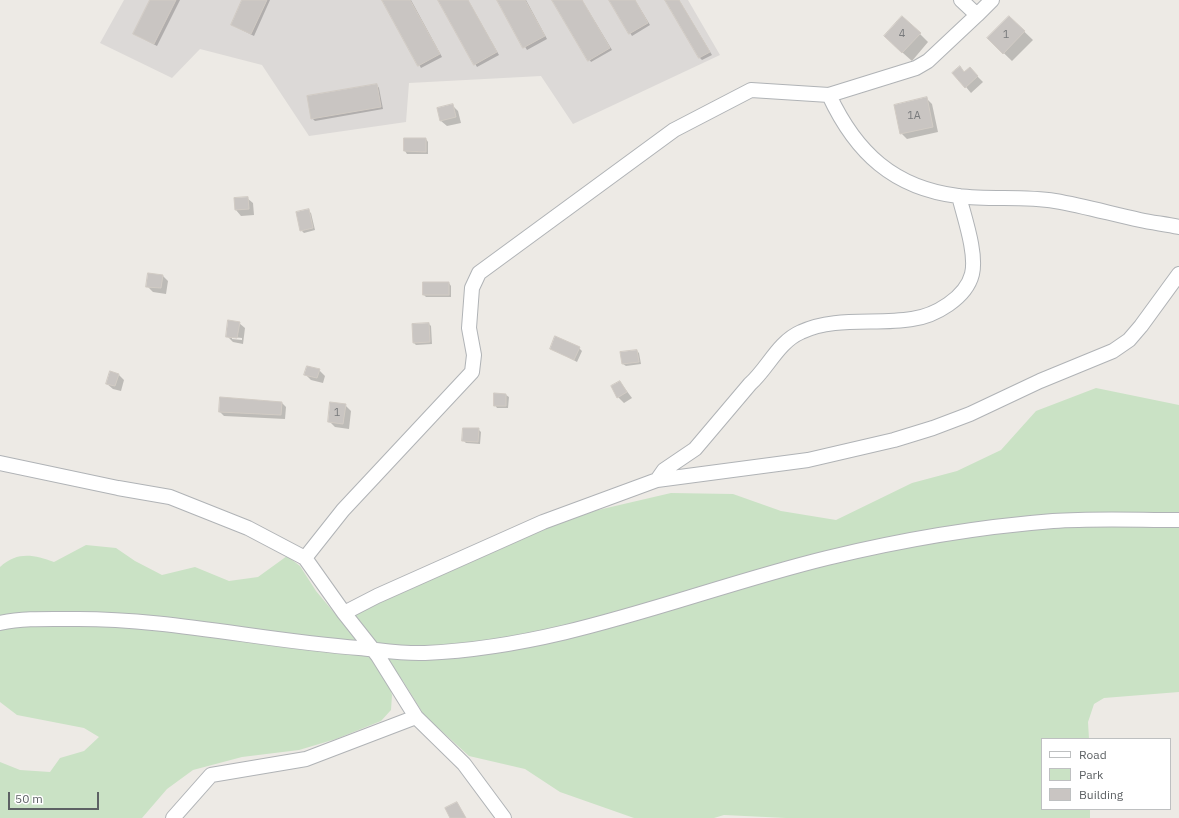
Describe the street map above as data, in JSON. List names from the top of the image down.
{
  "house_numbers": [
    "4",
    "1",
    "1А",
    "1"
  ],
  "legend": ["Road", "Park", "Building"],
  "scale_bar": "50 m"
}
